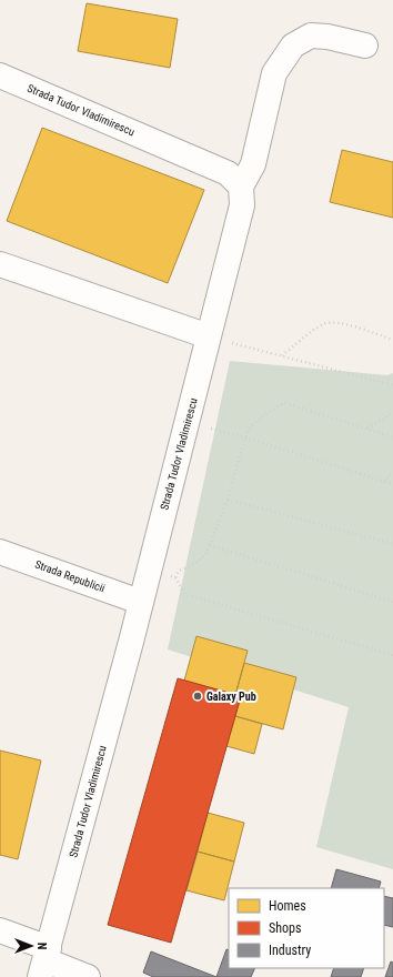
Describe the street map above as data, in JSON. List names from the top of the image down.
{
  "streets": {
    "street": ["Strada Tudor Vladimirescu", "Strada Republicii"]
  },
  "crossings": [
    ["Strada Tudor Vladimirescu", "Strada Republicii"]
  ],
  "places": ["Galaxy Pub"],
  "legend": ["Homes", "Shops", "Industry"],
  "north": "right"
}
